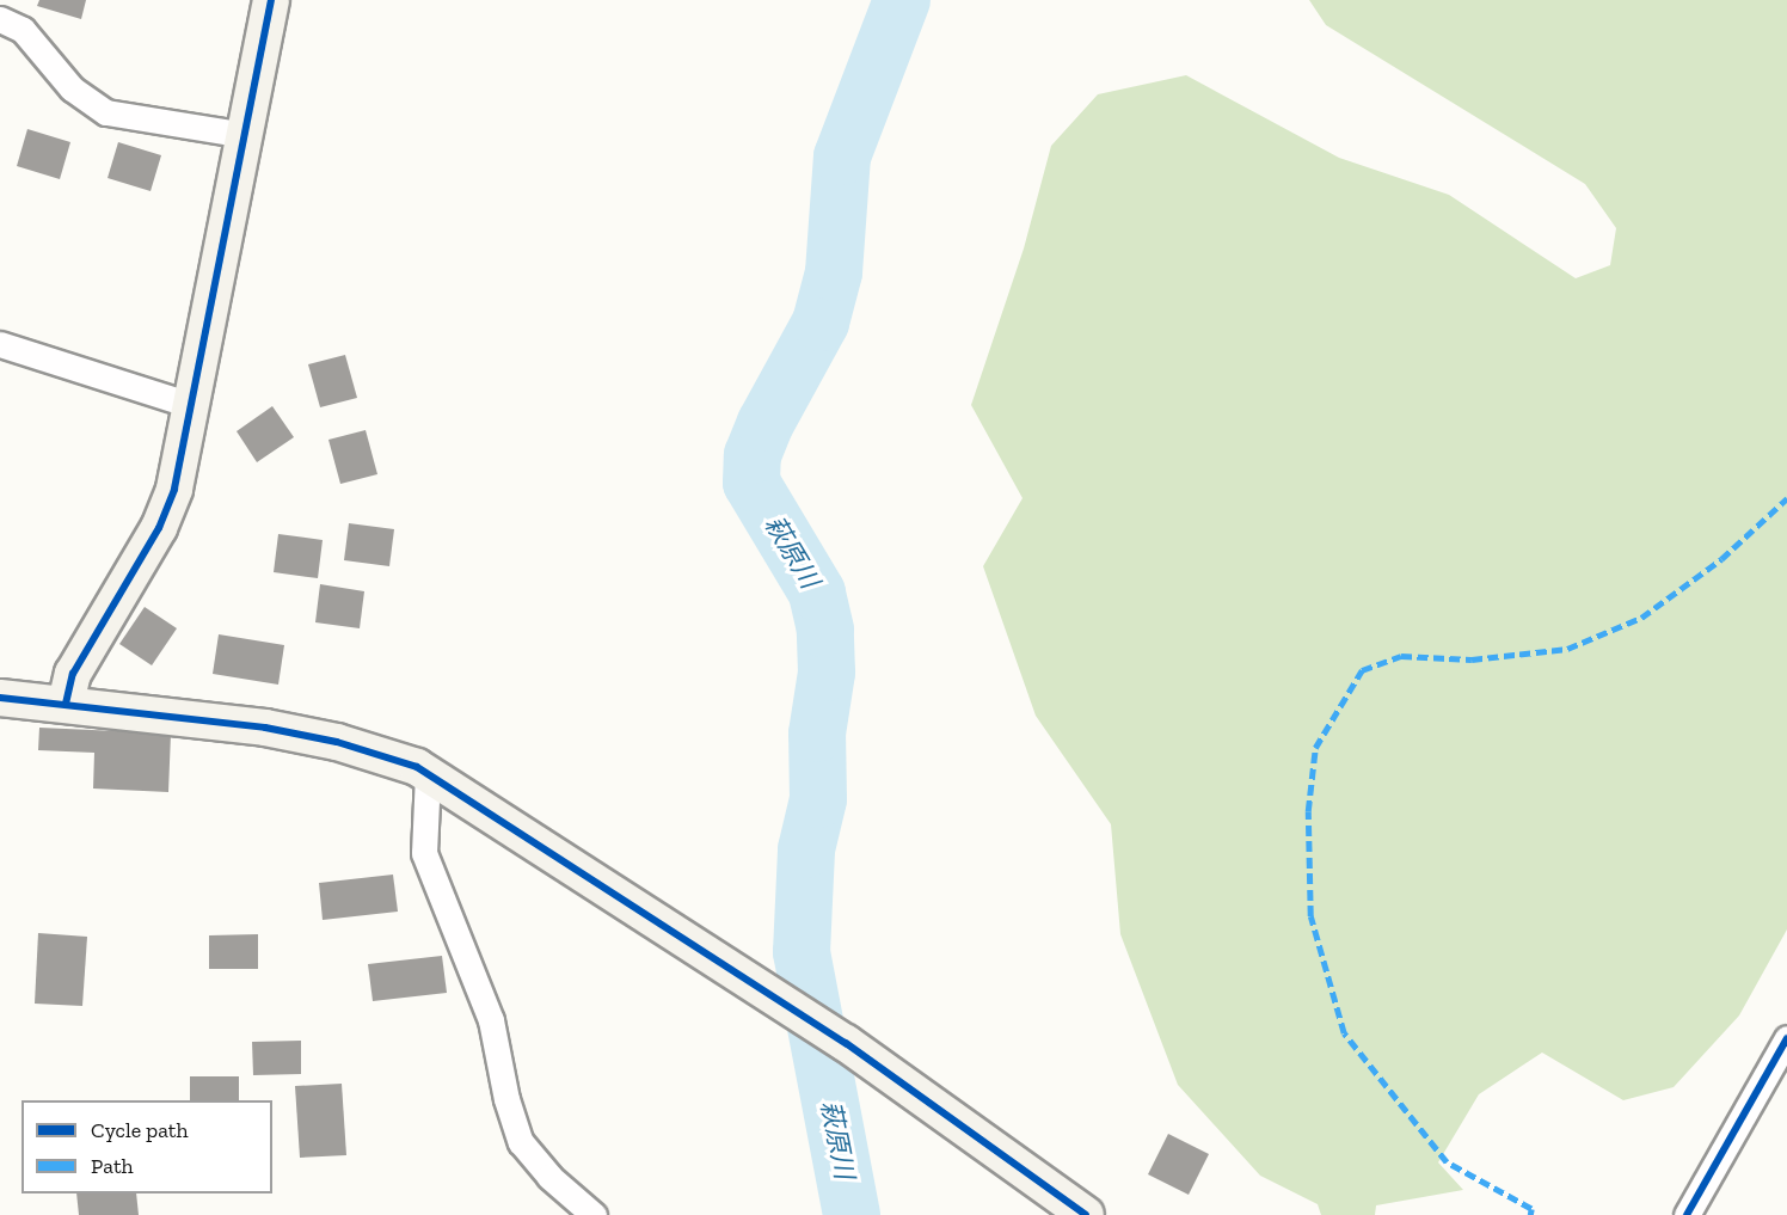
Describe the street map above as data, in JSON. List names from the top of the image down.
{
  "water": ["萩原川"],
  "legend": ["Cycle path", "Path"]
}
